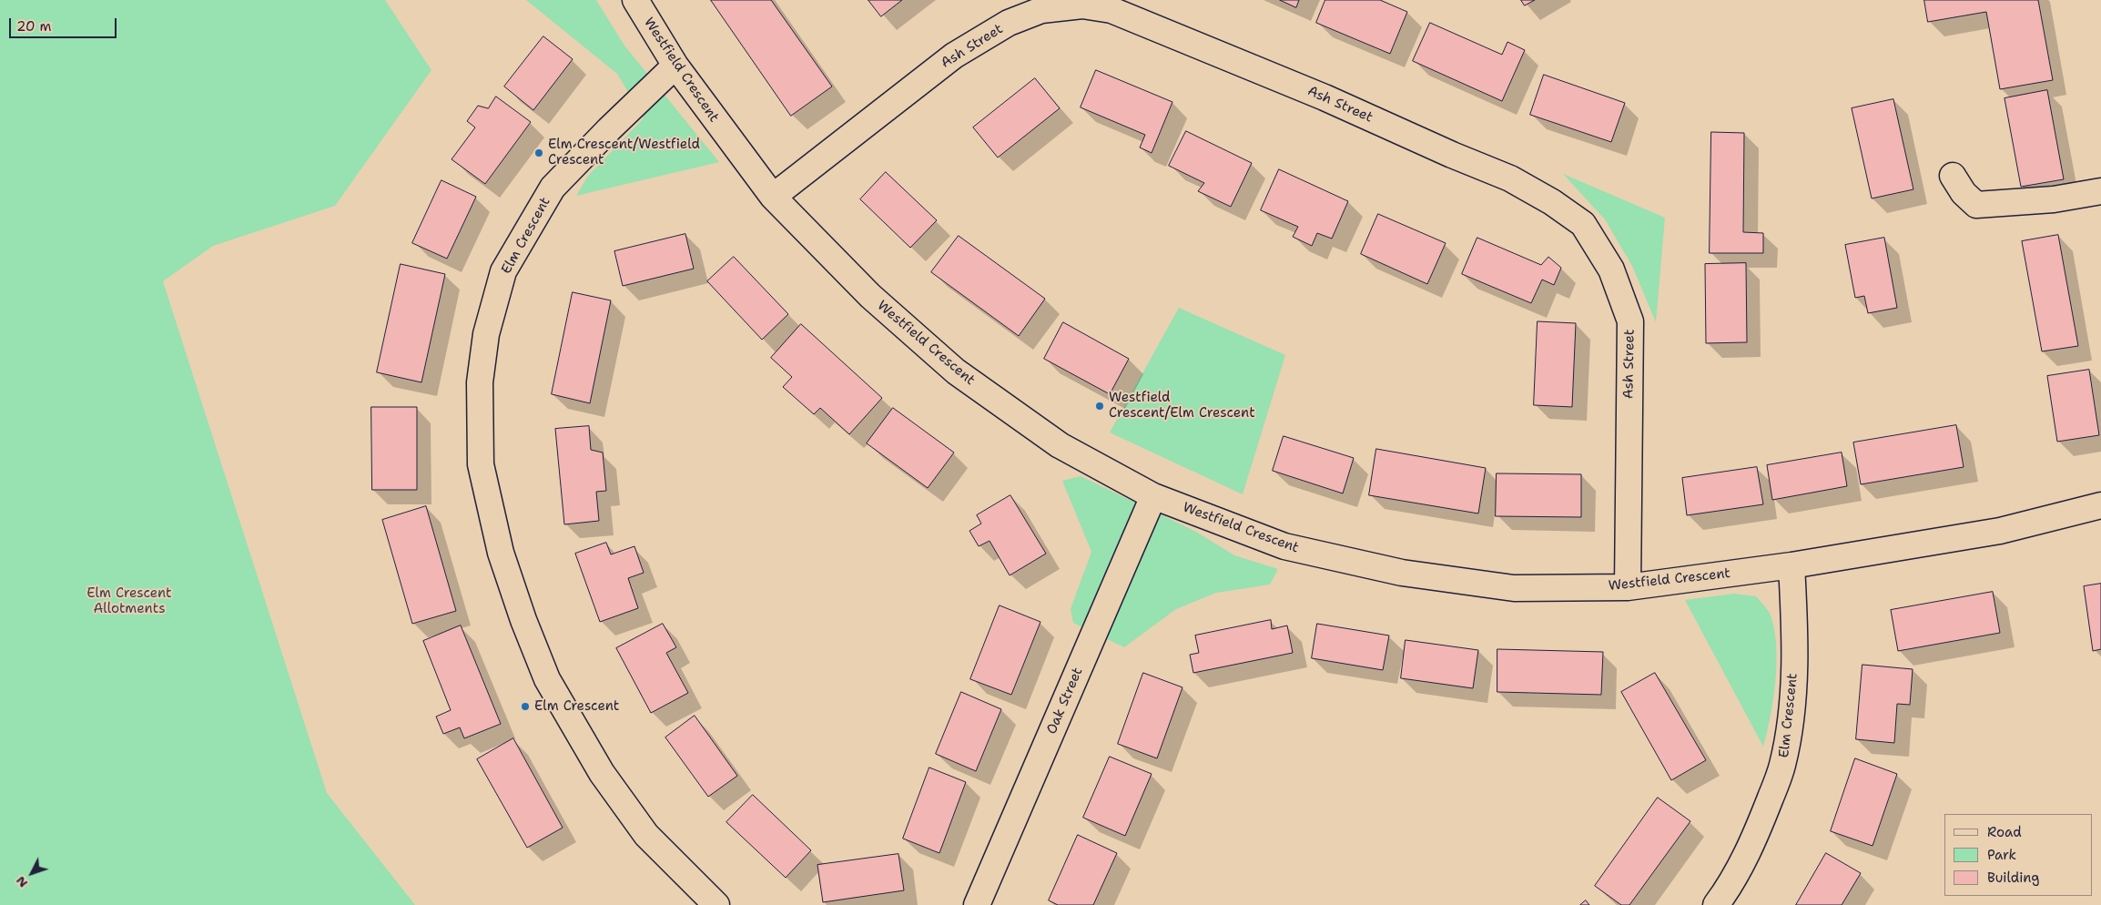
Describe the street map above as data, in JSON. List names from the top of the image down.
{
  "streets": {
    "street": [
      "Ash Street",
      "Westfield Crescent",
      "Elm Crescent",
      "Oak Street"
    ]
  },
  "crossings": [
    ["Ash Street", "Westfield Crescent"],
    ["Westfield Crescent", "Elm Crescent"],
    ["Westfield Crescent", "Oak Street"]
  ],
  "parks": ["Elm Crescent Allotments"],
  "places": ["Elm Crescent/Westfield Crescent", "Westfield Crescent/Elm Crescent", "Elm Crescent"],
  "legend": ["Road", "Park", "Building"],
  "scale_bar": "20 m",
  "north": "bottom left"
}
